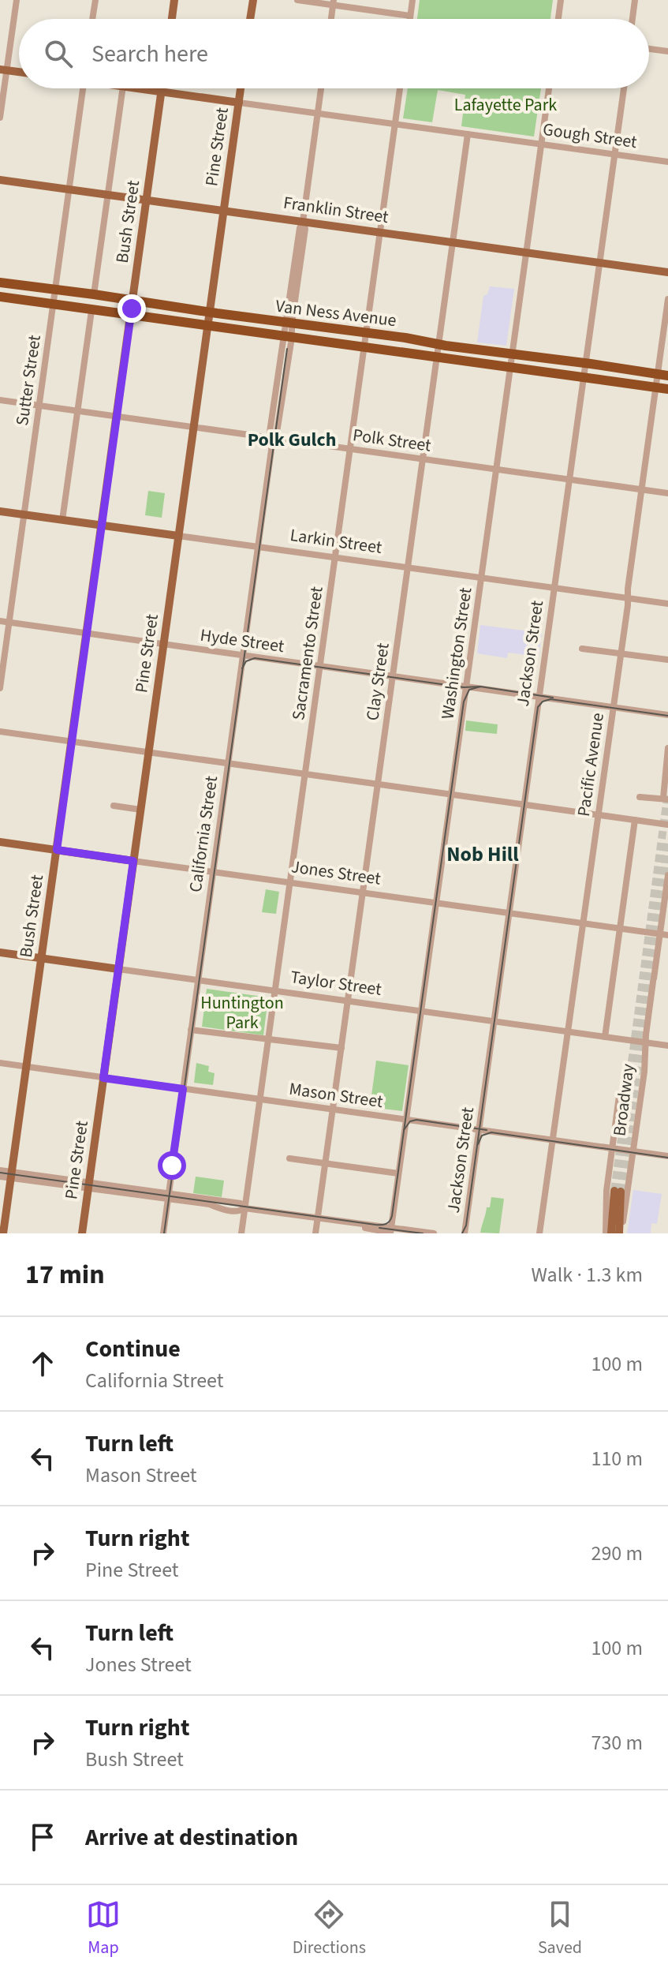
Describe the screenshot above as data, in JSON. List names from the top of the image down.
{
  "streets": {
    "highway": ["Van Ness Avenue"],
    "main road": [
      "Gough Street",
      "Pine Street",
      "Franklin Street",
      "Bush Street",
      "Larkin Street",
      "Jones Street",
      "Taylor Street",
      "Broadway"
    ],
    "street": [
      "Sutter Street",
      "Polk Street",
      "Hyde Street",
      "Sacramento Street",
      "Washington Street",
      "Jackson Street",
      "Clay Street",
      "Pacific Avenue",
      "California Street",
      "Mason Street"
    ]
  },
  "crossings": [
    ["Gough Street", "Pine Street"],
    ["Gough Street", "Bush Street"],
    ["Gough Street", "Sacramento Street"],
    ["Gough Street", "Washington Street"],
    ["Gough Street", "Jackson Street"],
    ["Gough Street", "Clay Street"],
    ["Gough Street", "California Street"],
    ["Pine Street", "Franklin Street"],
    ["Pine Street", "Van Ness Avenue"],
    ["Pine Street", "Polk Street"],
    ["Pine Street", "Larkin Street"],
    ["Pine Street", "Hyde Street"],
    ["Pine Street", "Jones Street"],
    ["Pine Street", "Taylor Street"],
    ["Pine Street", "Mason Street"],
    ["Franklin Street", "Bush Street"],
    ["Franklin Street", "Sutter Street"],
    ["Franklin Street", "Sacramento Street"],
    ["Franklin Street", "Washington Street"],
    ["Franklin Street", "Jackson Street"],
    ["Franklin Street", "Clay Street"],
    ["Franklin Street", "California Street"],
    ["Bush Street", "Van Ness Avenue"],
    ["Bush Street", "Polk Street"],
    ["Bush Street", "Larkin Street"],
    ["Bush Street", "Hyde Street"],
    ["Bush Street", "Jones Street"],
    ["Bush Street", "Taylor Street"],
    ["Bush Street", "Mason Street"],
    ["Van Ness Avenue", "Sutter Street"],
    ["Van Ness Avenue", "Sacramento Street"],
    ["Van Ness Avenue", "Washington Street"],
    ["Van Ness Avenue", "Jackson Street"],
    ["Van Ness Avenue", "Clay Street"],
    ["Van Ness Avenue", "Pacific Avenue"],
    ["Van Ness Avenue", "California Street"],
    ["Sutter Street", "Polk Street"],
    ["Sutter Street", "Larkin Street"],
    ["Sutter Street", "Hyde Street"],
    ["Polk Street", "Sacramento Street"],
    ["Polk Street", "Washington Street"],
    ["Polk Street", "Jackson Street"],
    ["Polk Street", "Clay Street"],
    ["Polk Street", "Pacific Avenue"],
    ["Polk Street", "California Street"],
    ["Larkin Street", "Sacramento Street"],
    ["Larkin Street", "Washington Street"],
    ["Larkin Street", "Jackson Street"],
    ["Larkin Street", "Clay Street"],
    ["Larkin Street", "Pacific Avenue"],
    ["Larkin Street", "California Street"],
    ["Hyde Street", "Sacramento Street"],
    ["Hyde Street", "Washington Street"],
    ["Hyde Street", "Jackson Street"],
    ["Hyde Street", "Clay Street"],
    ["Hyde Street", "Pacific Avenue"],
    ["Hyde Street", "California Street"],
    ["Sacramento Street", "Jones Street"],
    ["Sacramento Street", "Taylor Street"],
    ["Sacramento Street", "Mason Street"],
    ["Washington Street", "Jones Street"],
    ["Washington Street", "Taylor Street"],
    ["Washington Street", "Mason Street"],
    ["Jackson Street", "Jones Street"],
    ["Jackson Street", "Taylor Street"],
    ["Jackson Street", "Mason Street"],
    ["Clay Street", "Jones Street"],
    ["Clay Street", "Taylor Street"],
    ["Clay Street", "Mason Street"],
    ["Pacific Avenue", "Jones Street"],
    ["Pacific Avenue", "Taylor Street"],
    ["Pacific Avenue", "Mason Street"],
    ["California Street", "Jones Street"],
    ["California Street", "Taylor Street"],
    ["California Street", "Mason Street"],
    ["Jones Street", "Broadway"],
    ["Taylor Street", "Broadway"],
    ["Mason Street", "Broadway"]
  ],
  "districts": ["Polk Gulch", "Nob Hill"],
  "parks": ["Lafayette Park", "Huntington Park"],
  "page": {
    "search": "Search here",
    "heading": ["17 min", "Walk · 1.3 km"],
    "list": [
      ["Continue", "California Street", "100 m"],
      ["Turn left", "Mason Street", "110 m"],
      ["Turn right", "Pine Street", "290 m"],
      ["Turn left", "Jones Street", "100 m"],
      ["Turn right", "Bush Street", "730 m"],
      "Arrive at destination"
    ],
    "nav": ["Map", "Directions", "Saved"]
  }
}
